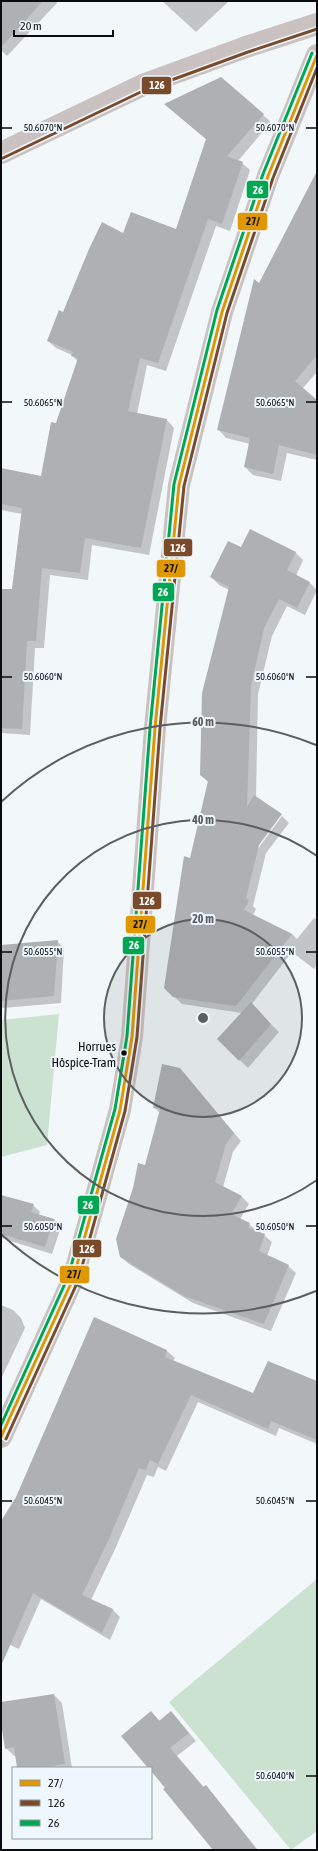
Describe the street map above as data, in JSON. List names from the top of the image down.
{
  "places": ["Horrues Hôspice-Tram"],
  "lines": ["transit line 126", "transit line 26", "transit line 27/"],
  "legend": ["27/", "126", "26"],
  "scale_bar": "20 m",
  "coordinates": [
    "50.6070°N",
    "50.6065°N",
    "50.6060°N",
    "50.6055°N",
    "50.6050°N",
    "50.6045°N",
    "50.6040°N"
  ],
  "rings": ["60 m", "40 m", "20 m"]
}
